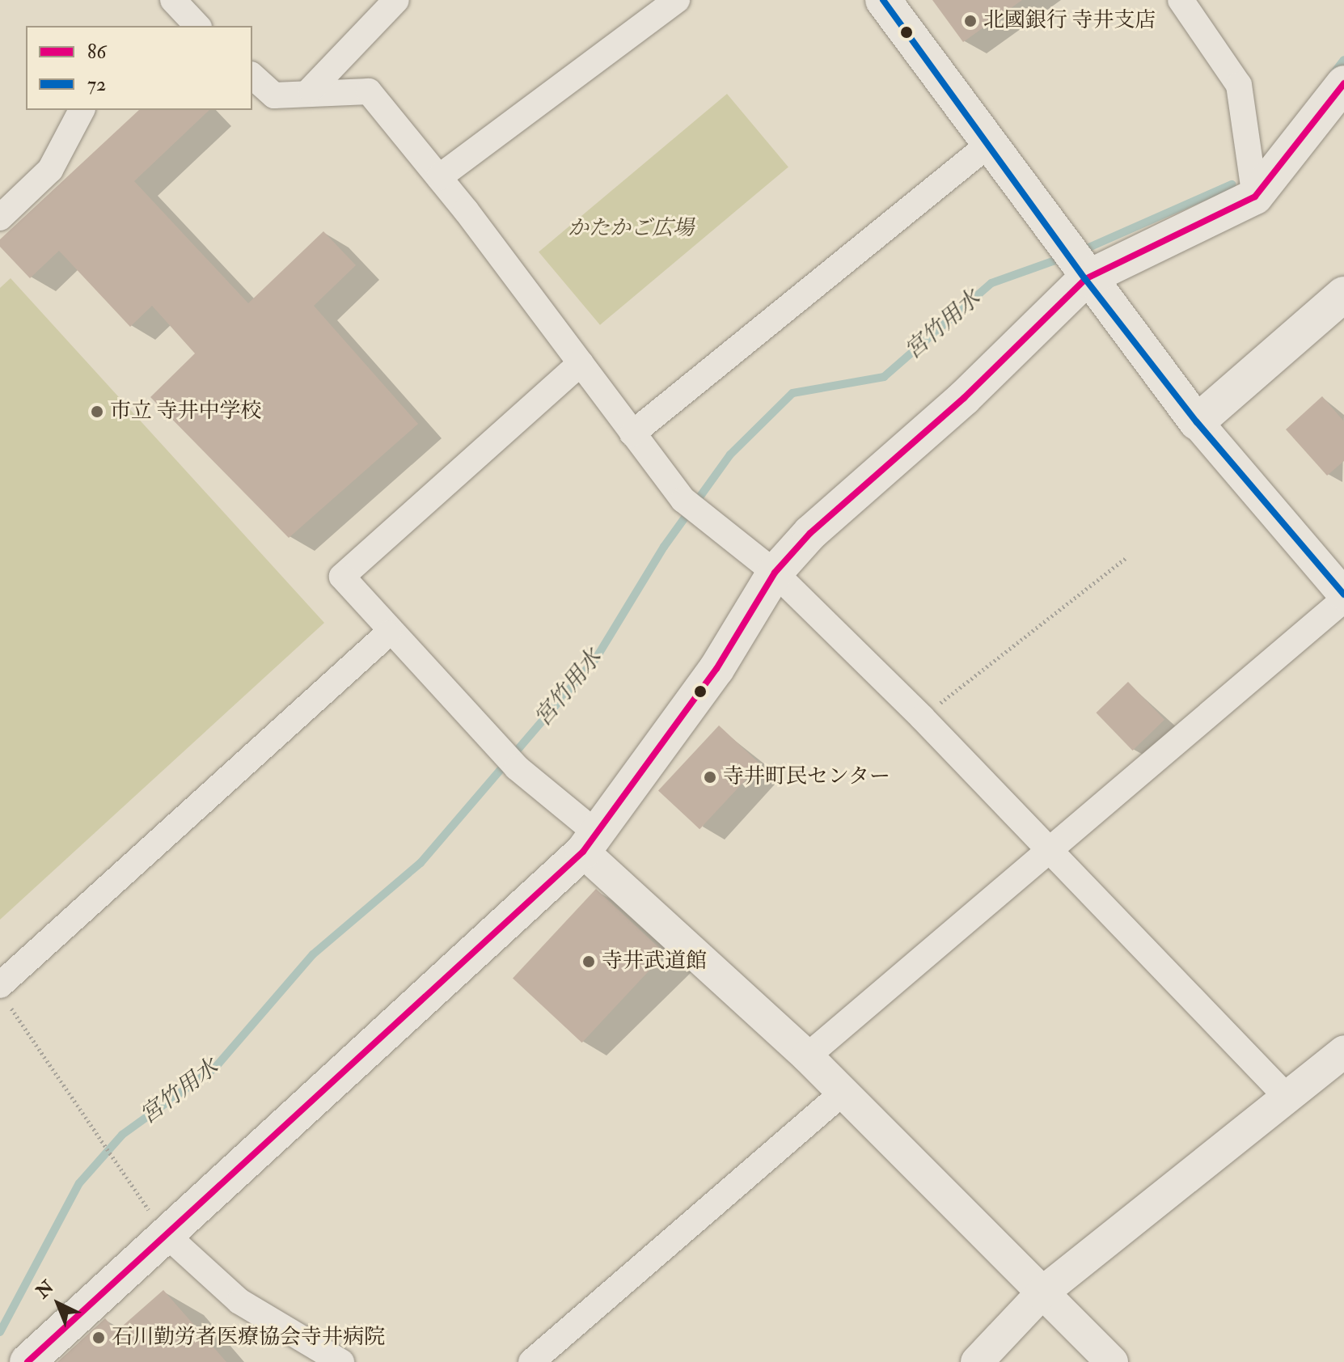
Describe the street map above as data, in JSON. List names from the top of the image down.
{
  "water": ["宮竹用水"],
  "parks": ["かたかご広場"],
  "places": [
    "北國銀行 寺井支店",
    "市立 寺井中学校",
    "寺井町民センター",
    "寺井武道館",
    "石川勤労者医療協会寺井病院"
  ],
  "lines": ["transit line 72", "transit line 86"],
  "legend": ["86", "72"],
  "north": "top left"
}
